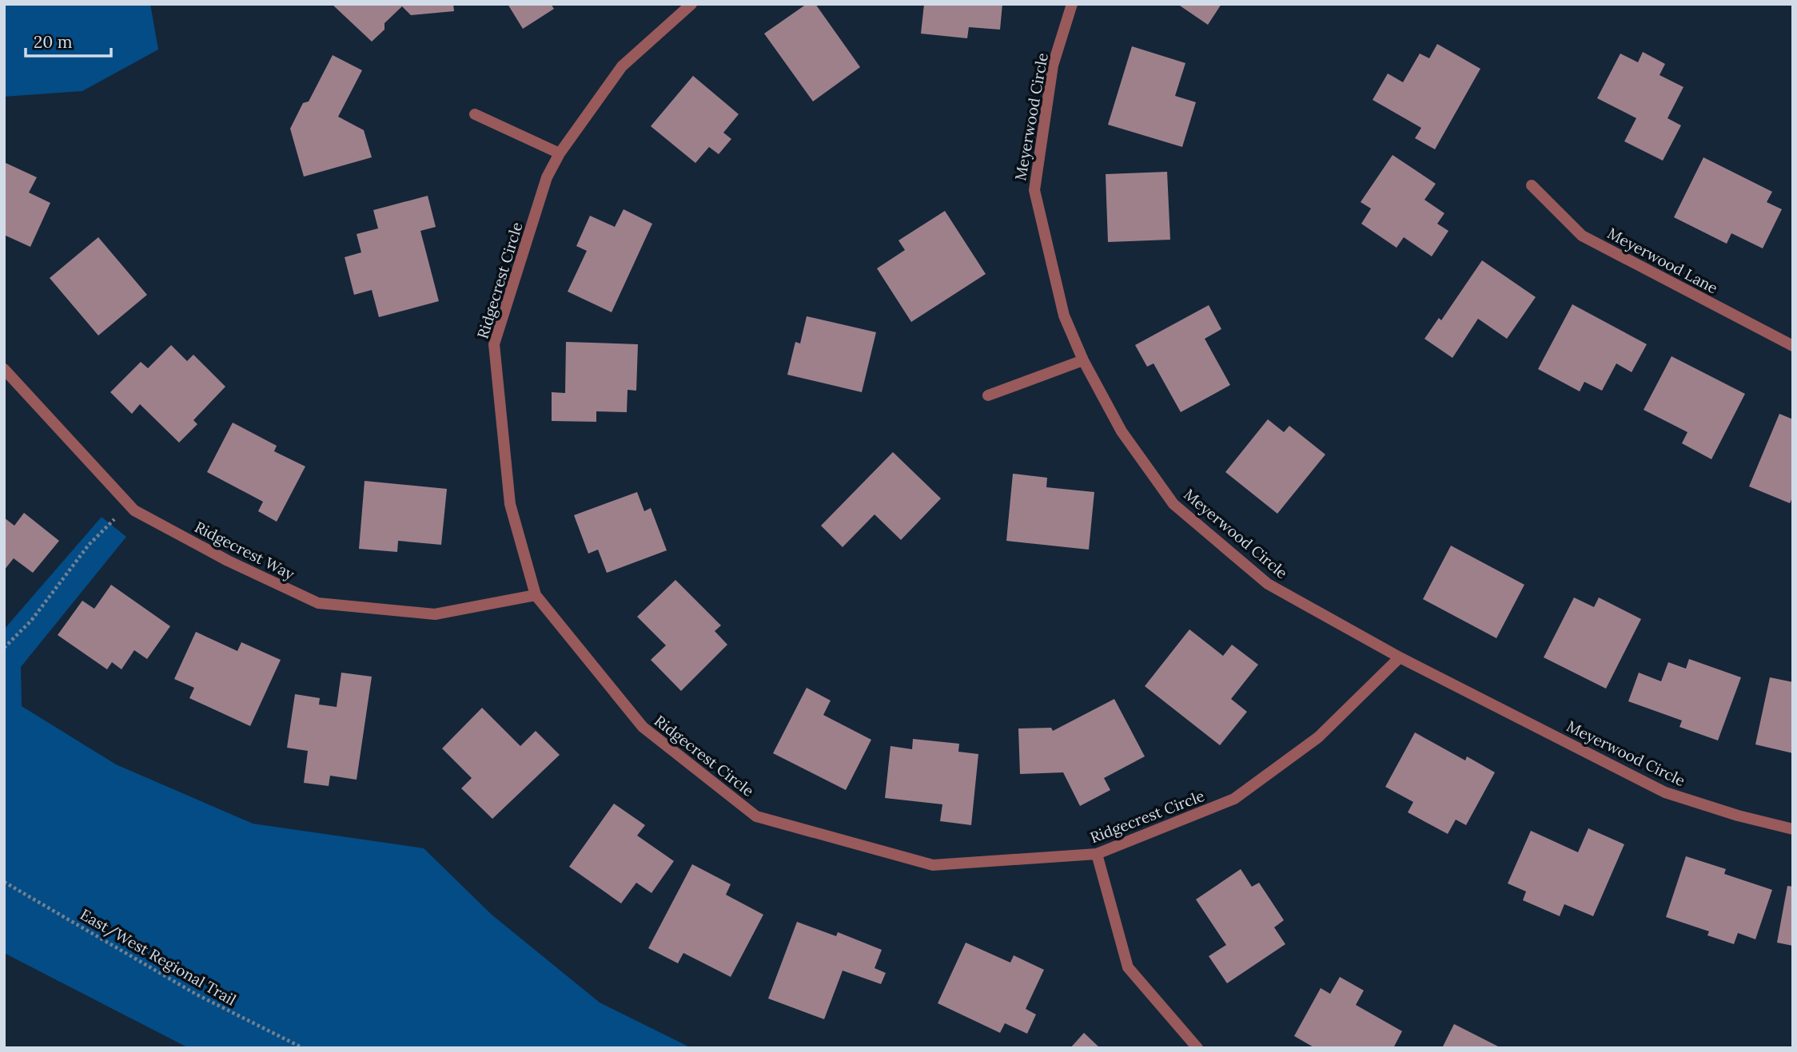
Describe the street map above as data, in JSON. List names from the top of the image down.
{
  "streets": {
    "street": [
      "Meyerwood Circle",
      "Meyerwood Lane",
      "Ridgecrest Circle",
      "Ridgecrest Way"
    ],
    "path": ["East/West Regional Trail"]
  },
  "crossings": [
    ["Meyerwood Circle", "Ridgecrest Circle"],
    ["Ridgecrest Circle", "Ridgecrest Way"]
  ],
  "scale_bar": "20 m"
}
